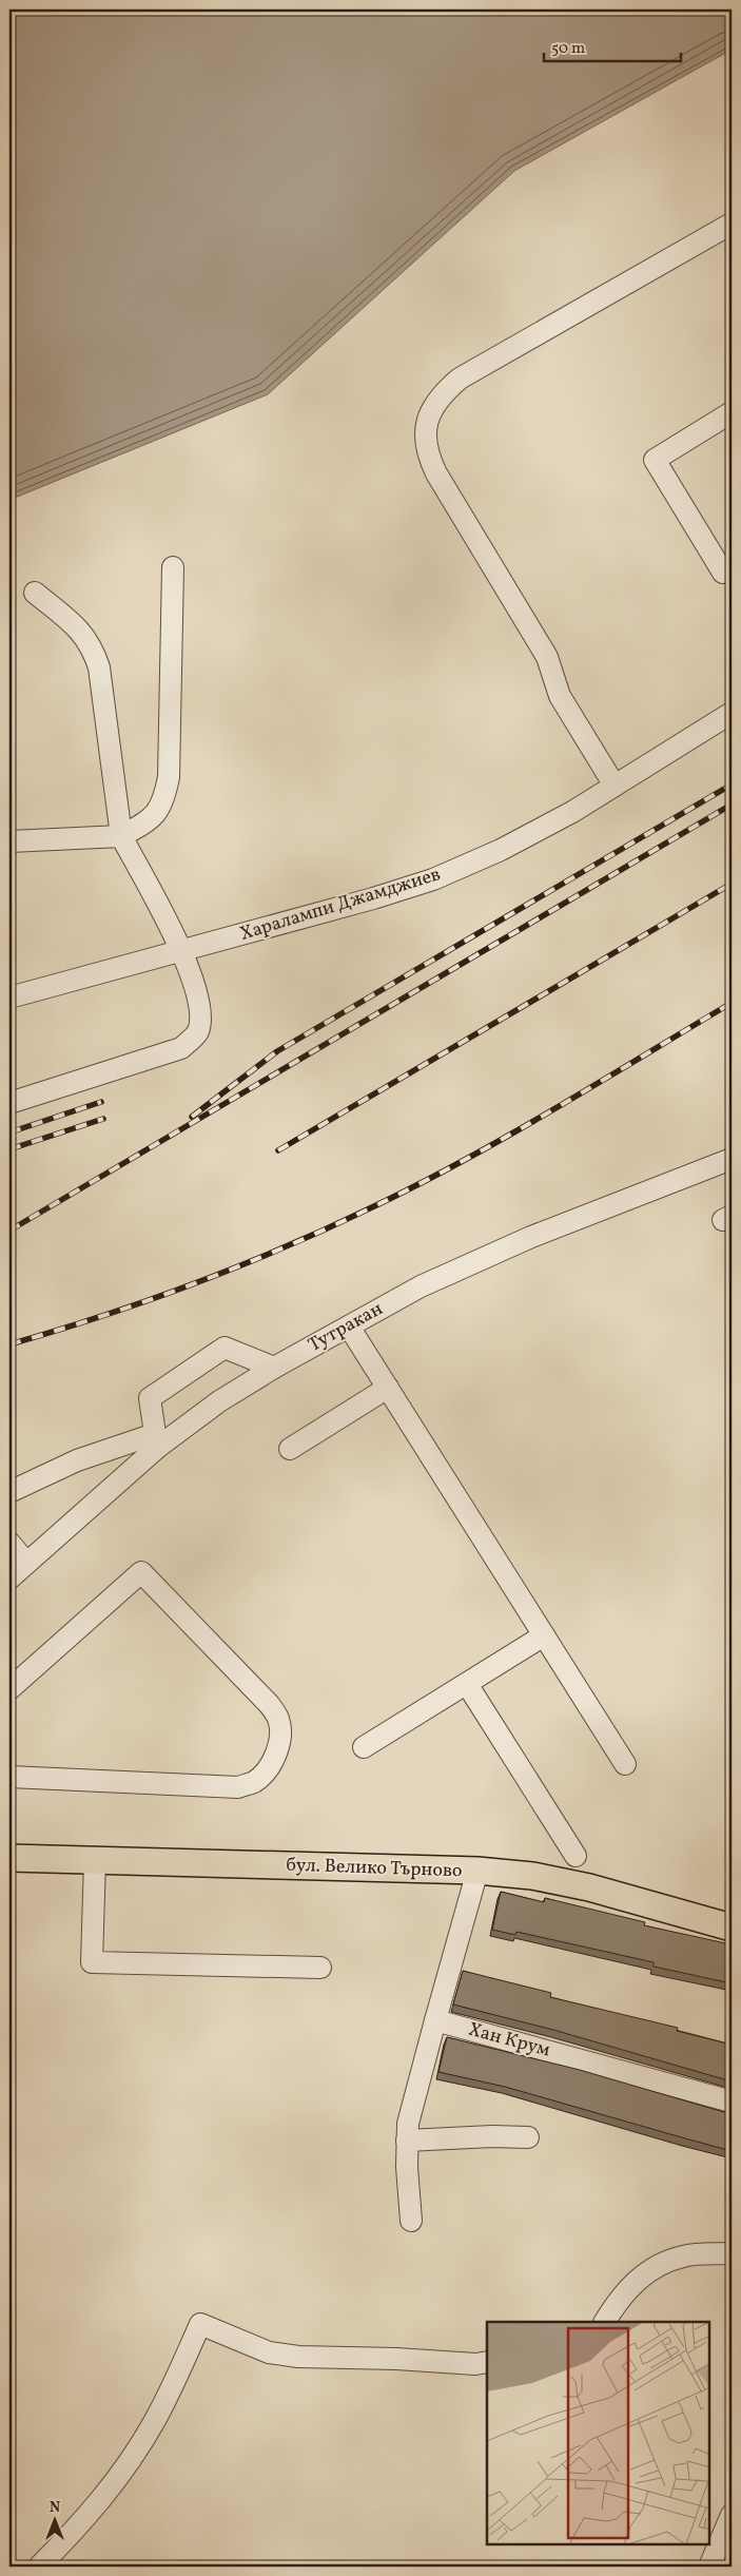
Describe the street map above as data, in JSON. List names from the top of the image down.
{
  "streets": {
    "main road": ["бул. Велико Търново"],
    "street": ["Харалампи Джамджиев", "Тутракан", "Хан Крум"]
  },
  "scale_bar": "50 m",
  "north": "top"
}
